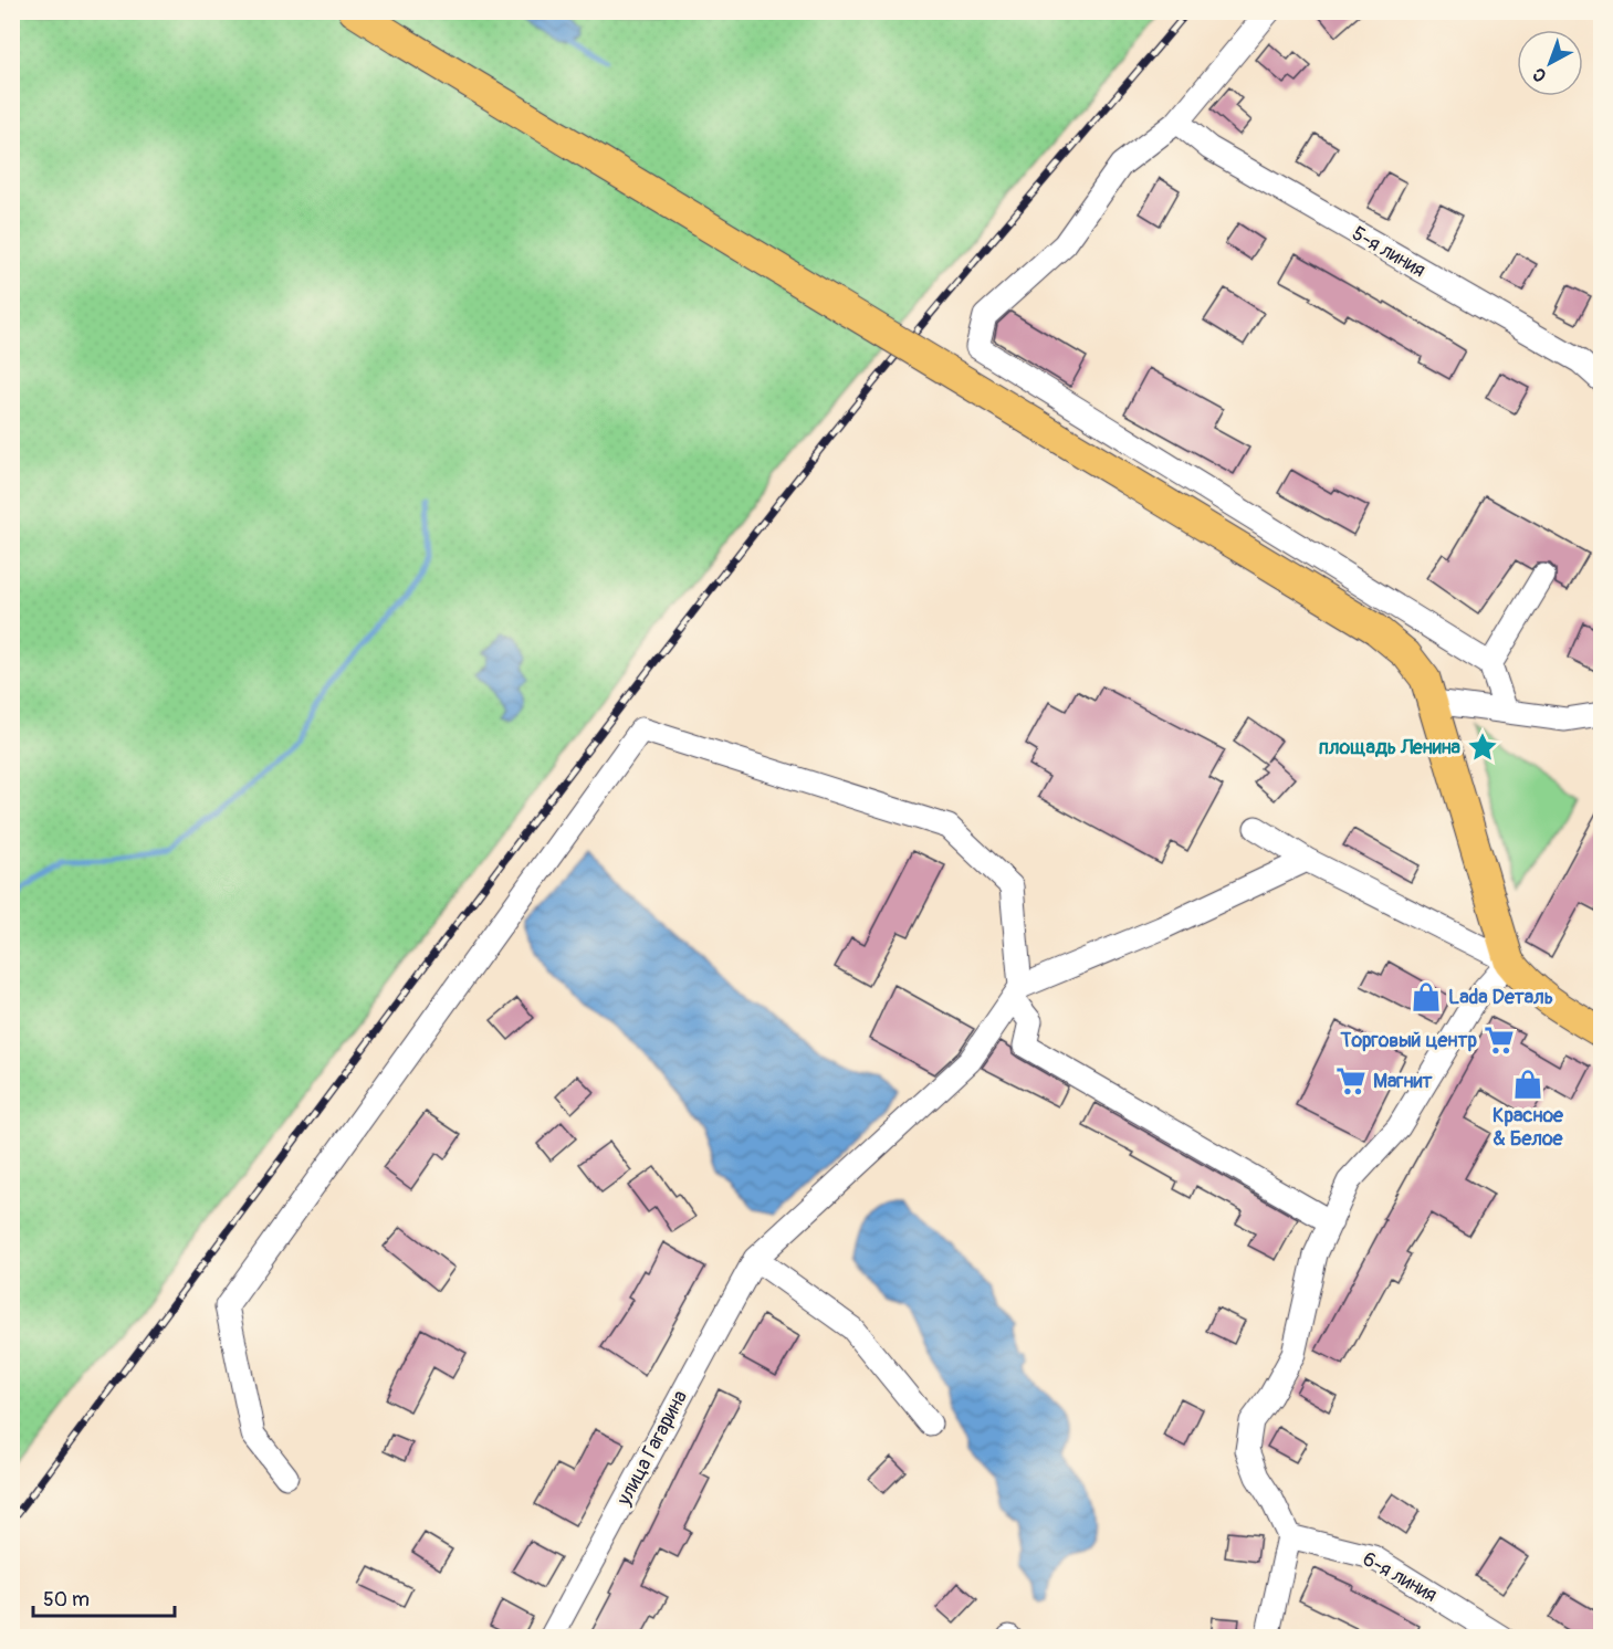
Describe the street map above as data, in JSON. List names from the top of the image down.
{
  "streets": {
    "street": ["5-я линия", "улица Гагарина", "6-я линия"]
  },
  "places": {
    "place": ["площадь Ленина"],
    "shop": ["Lada Dеталь", "Красное & Белое"],
    "supermarket": ["Торговый центр", "Магнит"]
  },
  "scale_bar": "50 m",
  "north": "bottom left"
}
